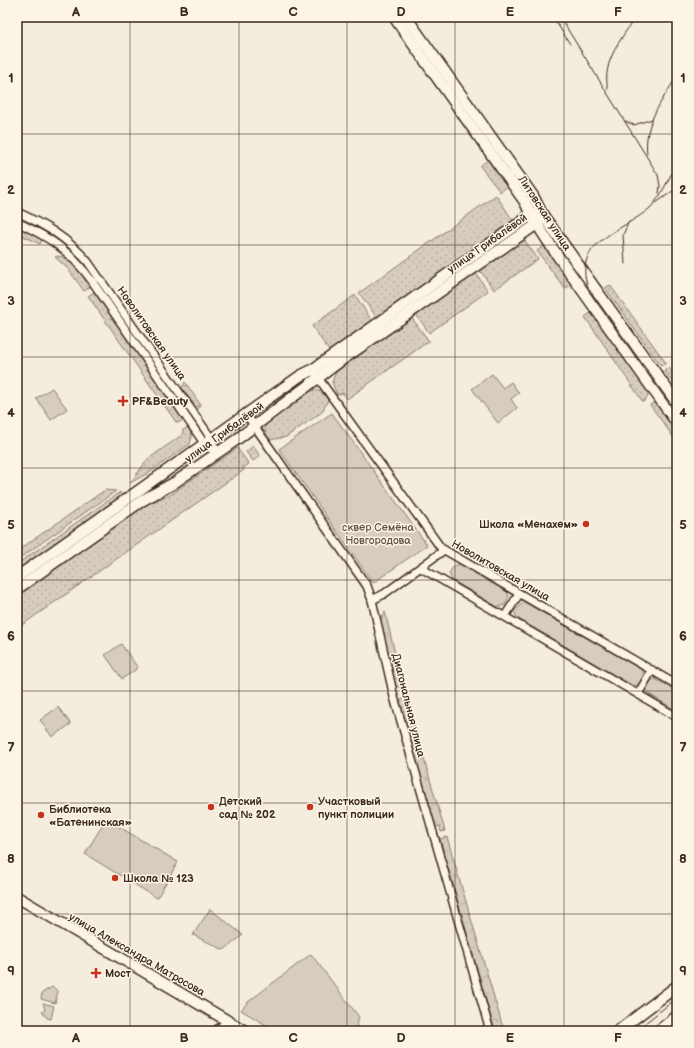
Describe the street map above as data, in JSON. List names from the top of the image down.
{
  "streets": {
    "street": [
      "Литовская улица",
      "улица Грибалёвой",
      "Новолитовская улица",
      "Диагональная улица",
      "улица Александра Матросова"
    ]
  },
  "crossings": [
    ["Литовская улица", "улица Грибалёвой"],
    ["улица Грибалёвой", "Новолитовская улица"],
    ["улица Грибалёвой", "Диагональная улица"]
  ],
  "parks": ["сквер Семёна Новгородова"],
  "places": {
    "health": ["PF&Beauty", "Мост"],
    "other": [
      "Школа «Менахем»",
      "Детский сад № 202",
      "Участковый пункт полиции",
      "Библиотека «Батенинская»",
      "Школа № 123"
    ]
  },
  "grid": {
    "columns": [
      "A",
      "B",
      "C",
      "D",
      "E",
      "F"
    ],
    "rows": [
      "1",
      "2",
      "3",
      "4",
      "5",
      "6",
      "7",
      "8",
      "9"
    ]
  }
}
